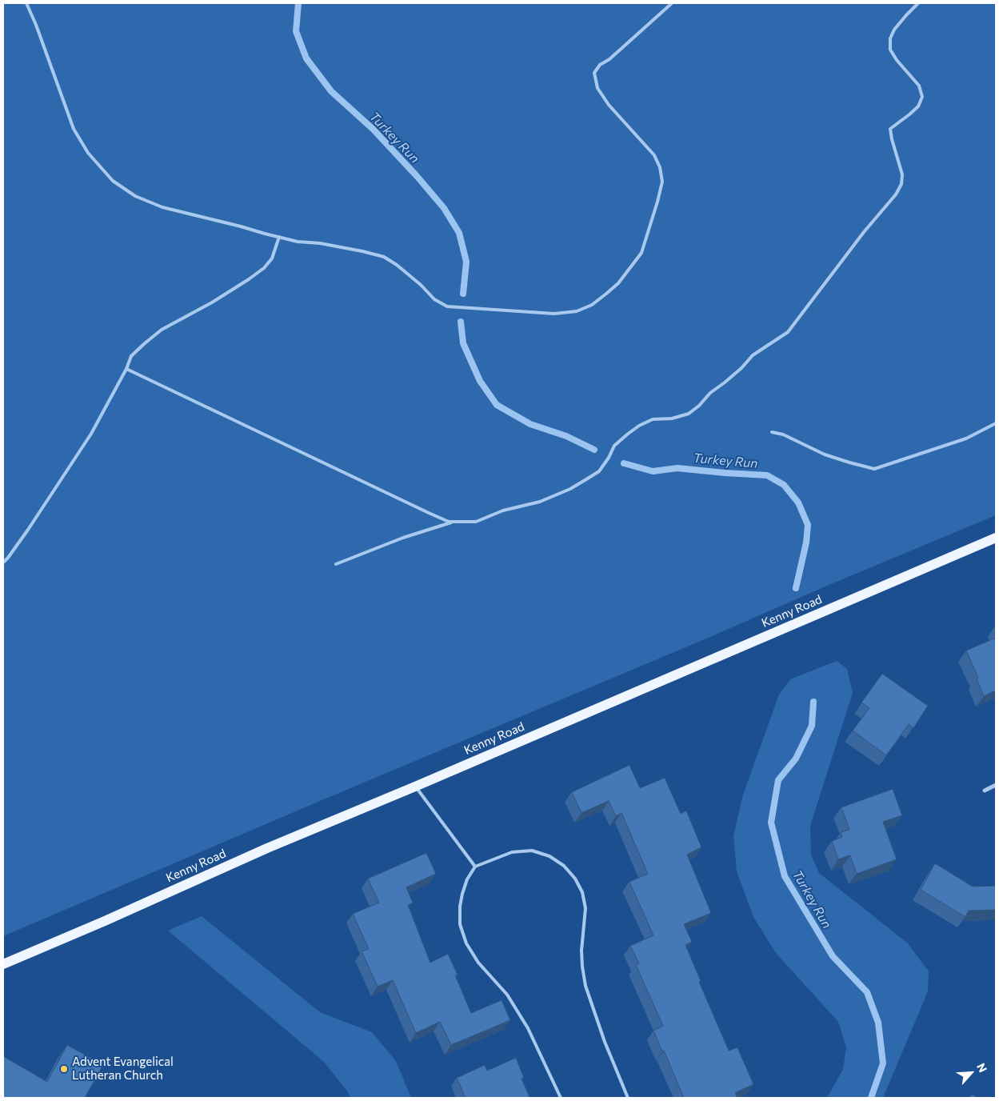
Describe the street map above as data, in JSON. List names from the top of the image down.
{
  "streets": {
    "main road": ["Kenny Road"]
  },
  "water": ["Turkey Run"],
  "places": ["Advent Evangelical Lutheran Church"],
  "north": "top right"
}
